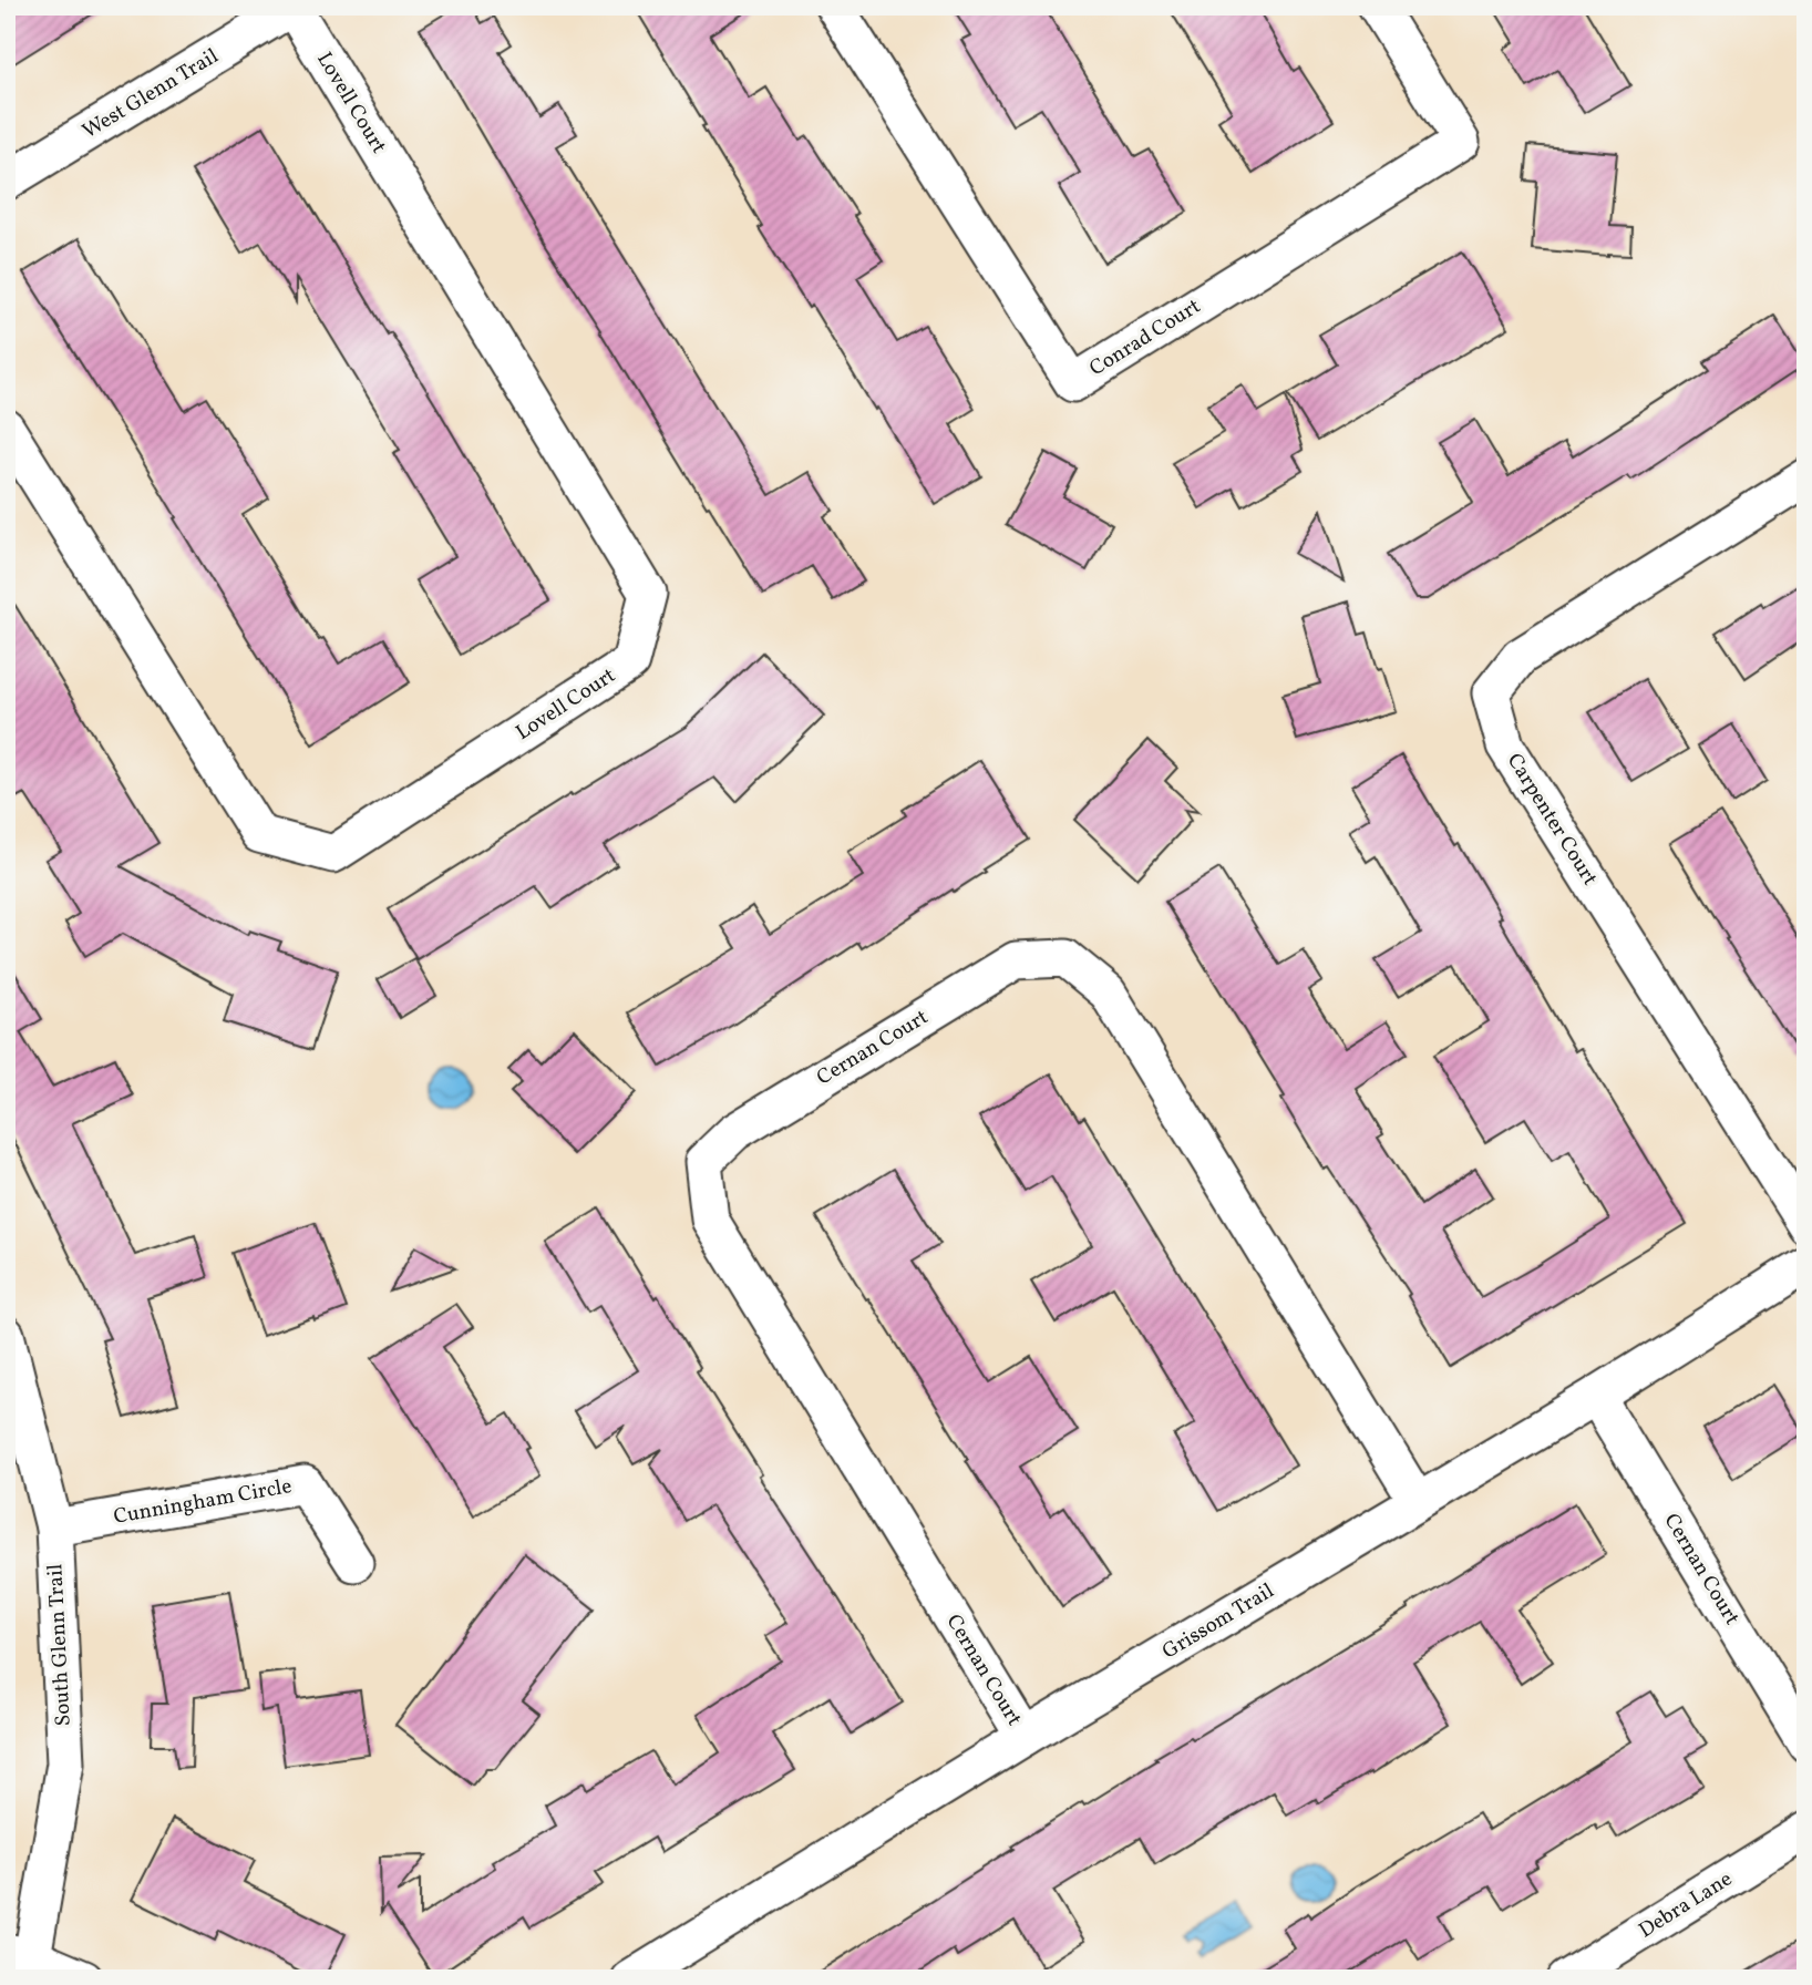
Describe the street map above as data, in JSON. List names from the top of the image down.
{
  "streets": {
    "street": [
      "West Glenn Trail",
      "Lovell Court",
      "Conrad Court",
      "Carpenter Court",
      "Cernan Court",
      "Cunningham Circle",
      "Grissom Trail",
      "South Glenn Trail",
      "Debra Lane"
    ]
  },
  "crossings": [
    ["West Glenn Trail", "Lovell Court"],
    ["Cernan Court", "Grissom Trail"],
    ["Cunningham Circle", "South Glenn Trail"]
  ]
}
